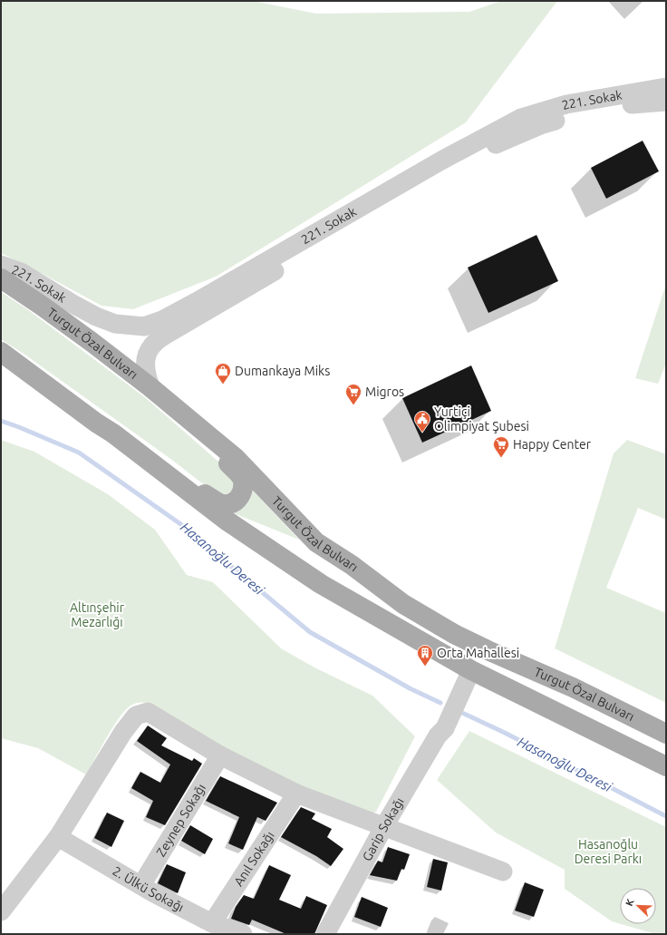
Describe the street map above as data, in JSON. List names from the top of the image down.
{
  "streets": {
    "main road": ["Turgut Özal Bulvarı"],
    "street": [
      "221. Sokak",
      "Zeynep Sokağı",
      "Garip Sokağı",
      "Anıl Sokağı",
      "2. Ülkü Sokağı"
    ]
  },
  "crossings": [
    ["221. Sokak", "Turgut Özal Bulvarı"],
    ["Zeynep Sokağı", "2. Ülkü Sokağı"],
    ["Anıl Sokağı", "2. Ülkü Sokağı"]
  ],
  "water": ["Hasanoğlu Deresi"],
  "parks": ["Altınşehir Mezarlığı", "Hasanoğlu Deresi Parkı"],
  "places": {
    "shop": ["Dumankaya Miks"],
    "supermarket": ["Migros", "Happy Center"],
    "public building": ["Yurtiçi Olimpiyat Şubesi"],
    "building": ["Orta Mahallesi"]
  },
  "north": "top left"
}
